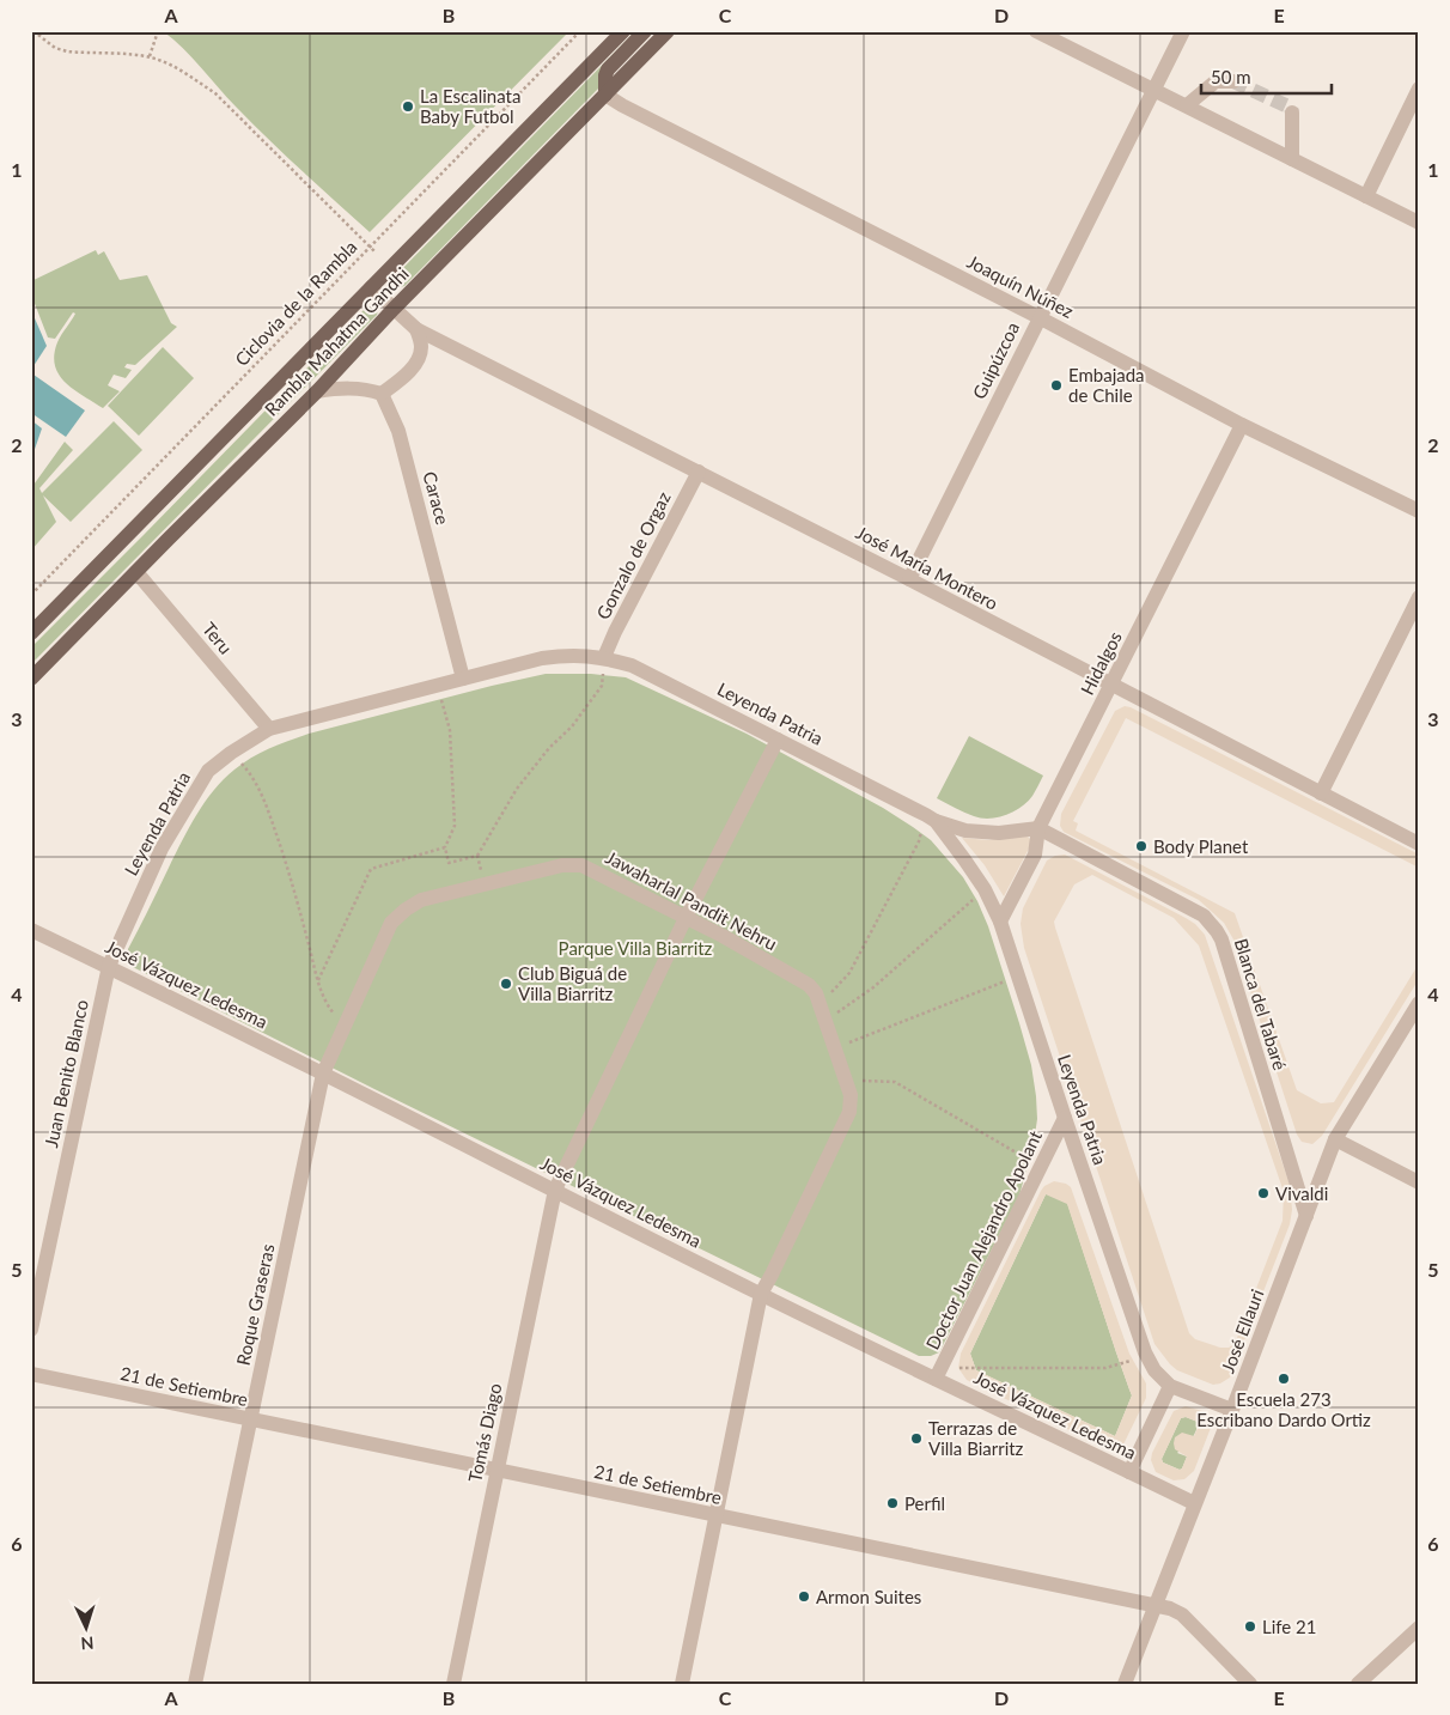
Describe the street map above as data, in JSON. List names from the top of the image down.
{
  "streets": {
    "main road": ["Rambla Mahatma Gandhi"],
    "street": [
      "Joaquín Núñez",
      "Guipúzcoa",
      "Carace",
      "Gonzalo de Orgaz",
      "José María Montero",
      "Teru",
      "Hidalgos",
      "Leyenda Patria",
      "Jawaharlal Pandit Nehru",
      "José Vázquez Ledesma",
      "Blanca del Tabaré",
      "Juan Benito Blanco",
      "Doctor Juan Alejandro Apolant",
      "Roque Graseras",
      "José Ellauri",
      "21 de Setiembre",
      "Tomás Diago"
    ],
    "path": ["Ciclovia de la Rambla"]
  },
  "crossings": [
    ["Joaquín Núñez", "Rambla Mahatma Gandhi"],
    ["Joaquín Núñez", "Guipúzcoa"],
    ["Joaquín Núñez", "Hidalgos"],
    ["Rambla Mahatma Gandhi", "José María Montero"],
    ["Rambla Mahatma Gandhi", "Teru"],
    ["Guipúzcoa", "José María Montero"],
    ["Carace", "Leyenda Patria"],
    ["Gonzalo de Orgaz", "José María Montero"],
    ["Gonzalo de Orgaz", "Leyenda Patria"],
    ["José María Montero", "Hidalgos"],
    ["Teru", "Leyenda Patria"],
    ["Hidalgos", "Leyenda Patria"],
    ["Hidalgos", "Blanca del Tabaré"],
    ["Leyenda Patria", "José Vázquez Ledesma"],
    ["Leyenda Patria", "Juan Benito Blanco"],
    ["Leyenda Patria", "Doctor Juan Alejandro Apolant"],
    ["Leyenda Patria", "José Ellauri"],
    ["Leyenda Patria", "Tomás Diago"],
    ["Jawaharlal Pandit Nehru", "José Vázquez Ledesma"],
    ["Jawaharlal Pandit Nehru", "Roque Graseras"],
    ["Jawaharlal Pandit Nehru", "21 de Setiembre"],
    ["Jawaharlal Pandit Nehru", "Tomás Diago"],
    ["José Vázquez Ledesma", "Juan Benito Blanco"],
    ["José Vázquez Ledesma", "Doctor Juan Alejandro Apolant"],
    ["José Vázquez Ledesma", "Roque Graseras"],
    ["José Vázquez Ledesma", "José Ellauri"],
    ["José Vázquez Ledesma", "Tomás Diago"],
    ["Blanca del Tabaré", "José Ellauri"],
    ["Roque Graseras", "21 de Setiembre"],
    ["José Ellauri", "21 de Setiembre"],
    ["21 de Setiembre", "Tomás Diago"]
  ],
  "parks": ["Parque Villa Biarritz"],
  "places": [
    "La Escalinata Baby Futbol",
    "Embajada de Chile",
    "Body Planet",
    "Club Biguá de Villa Biarritz",
    "Vivaldi",
    "Escuela 273 Escribano Dardo Ortiz",
    "Terrazas de Villa Biarritz",
    "Perfil",
    "Armon Suites",
    "Life 21"
  ],
  "scale_bar": "50 m",
  "north": "bottom",
  "grid": {
    "columns": [
      "A",
      "B",
      "C",
      "D",
      "E"
    ],
    "rows": [
      "1",
      "2",
      "3",
      "4",
      "5",
      "6"
    ]
  }
}
